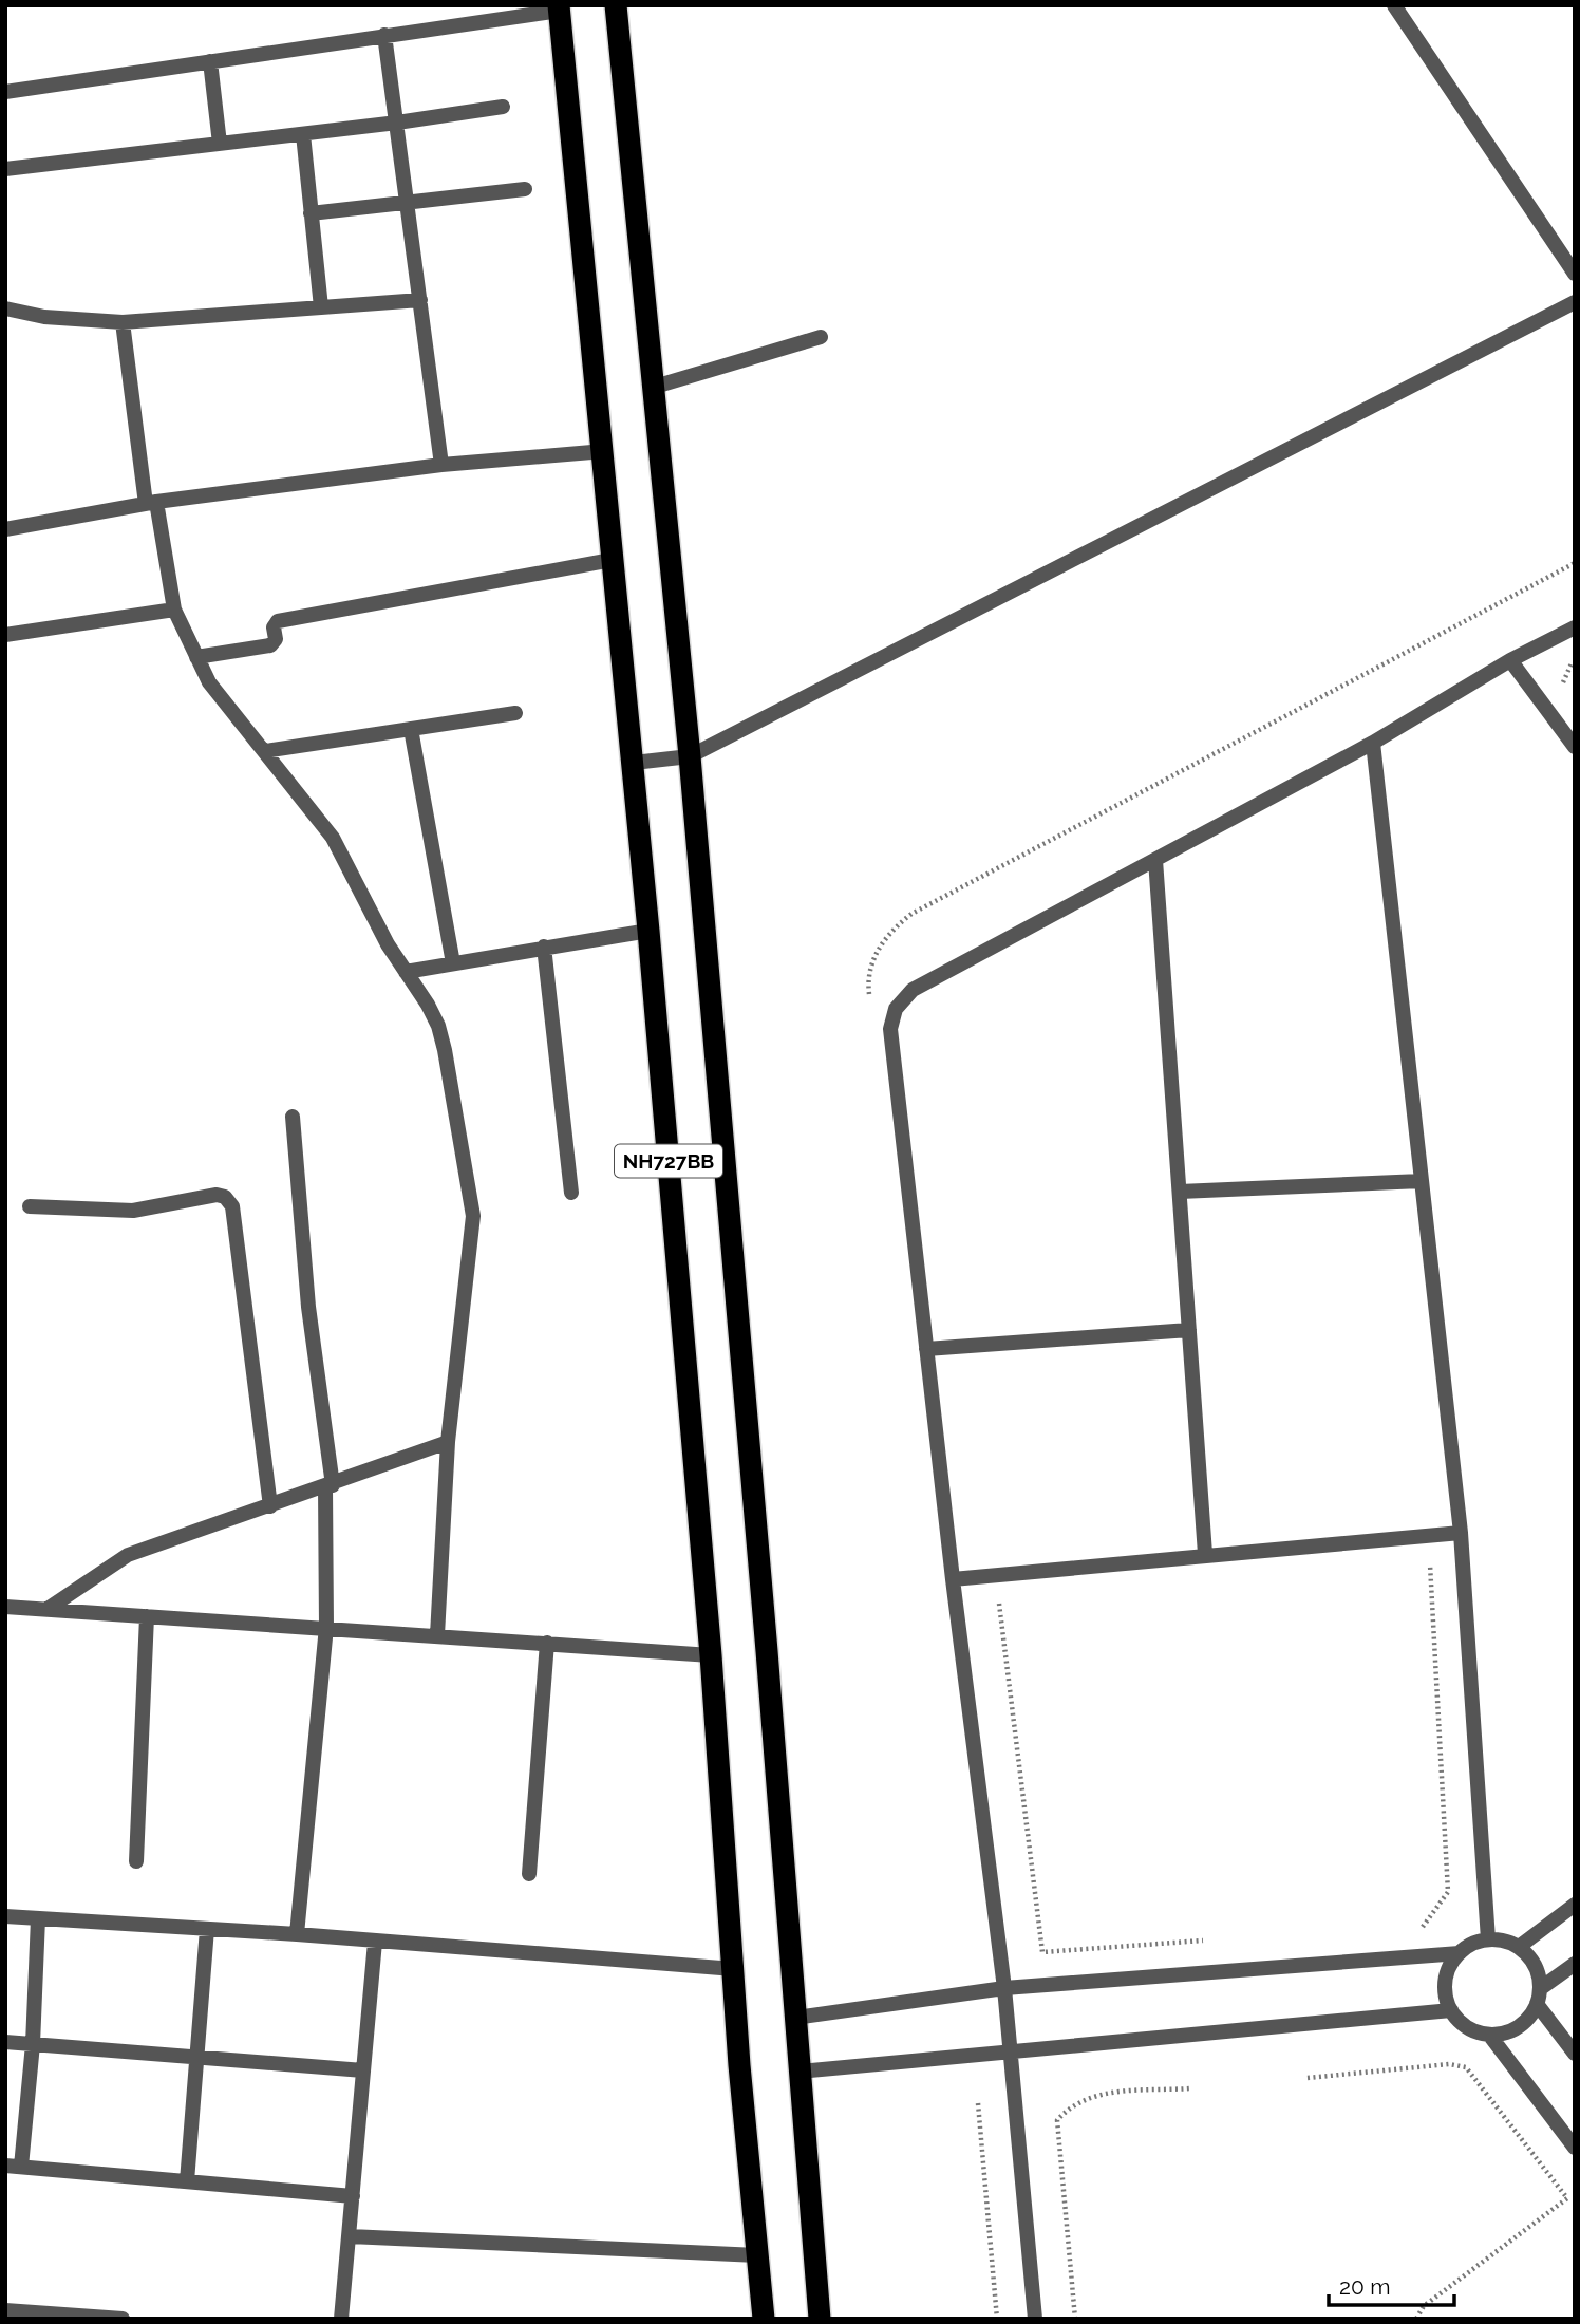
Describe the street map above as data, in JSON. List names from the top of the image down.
{
  "streets": {
    "highway": ["NH727BB"]
  },
  "scale_bar": "20 m"
}
